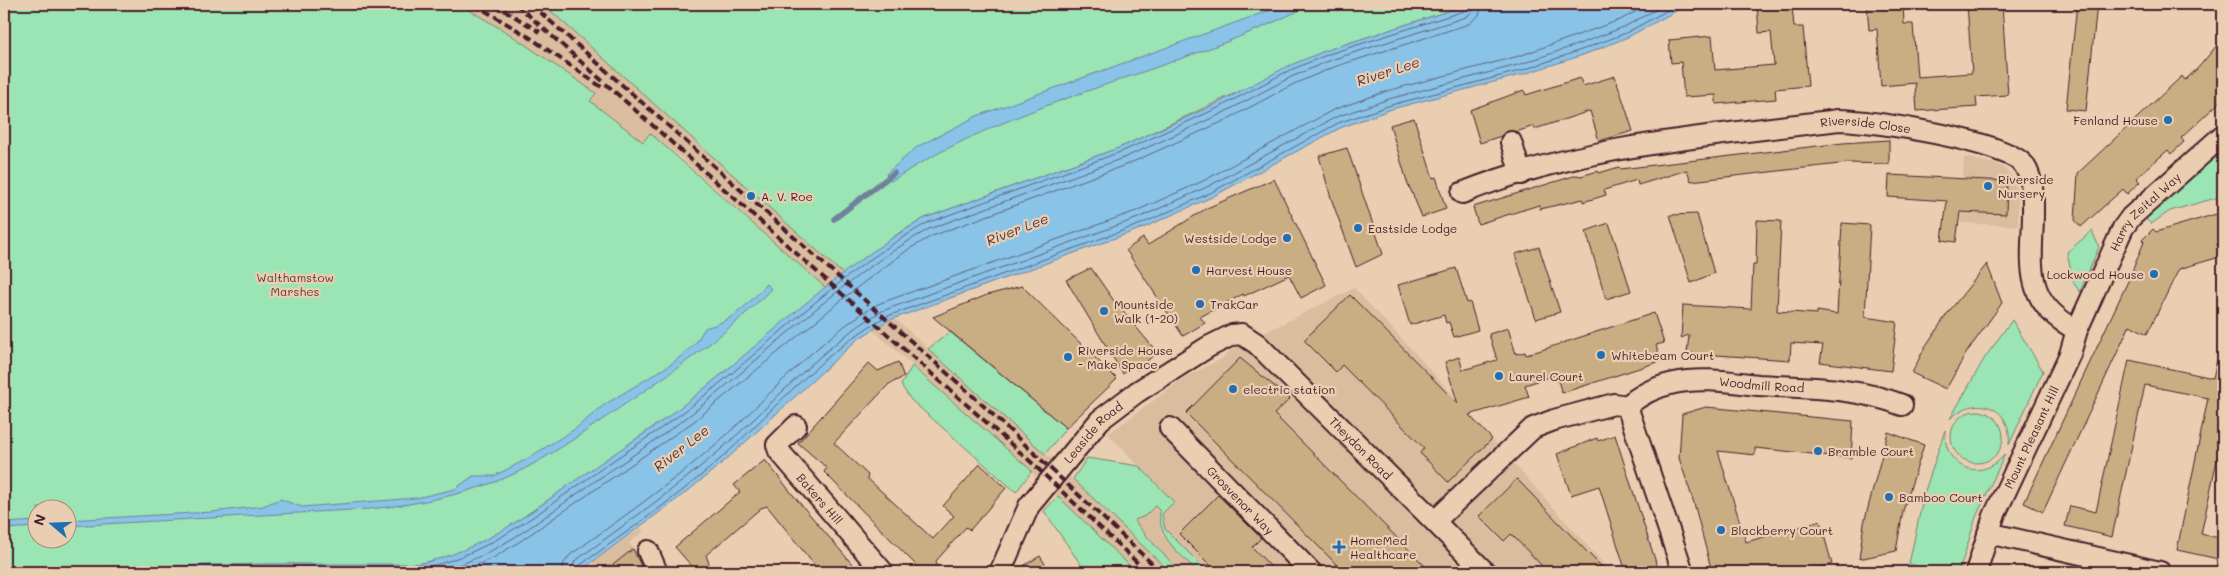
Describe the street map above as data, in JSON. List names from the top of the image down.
{
  "streets": {
    "street": [
      "Riverside Close",
      "Harry Zeital Way",
      "Woodmill Road",
      "Leaside Road",
      "Mount Pleasant Hill",
      "Theydon Road",
      "Bakers Hill",
      "Grosvenor Way"
    ]
  },
  "crossings": [
    ["Riverside Close", "Mount Pleasant Hill"],
    ["Harry Zeital Way", "Mount Pleasant Hill"],
    ["Leaside Road", "Theydon Road"]
  ],
  "water": ["River Lee"],
  "parks": ["Walthamstow Marshes"],
  "places": {
    "other": [
      "Fenland House",
      "Riverside Nursery",
      "A. V. Roe",
      "Eastside Lodge",
      "Westside Lodge",
      "Harvest House",
      "Lockwood House",
      "TrakCar",
      "Mountside Walk (1-20)",
      "Whitebeam Court",
      "Riverside House - Make Space",
      "Laurel Court",
      "electric station",
      "Bramble Court",
      "Bamboo Court",
      "Blackberry Court"
    ],
    "health": ["HomeMed Healthcare"]
  },
  "north": "left"
}
